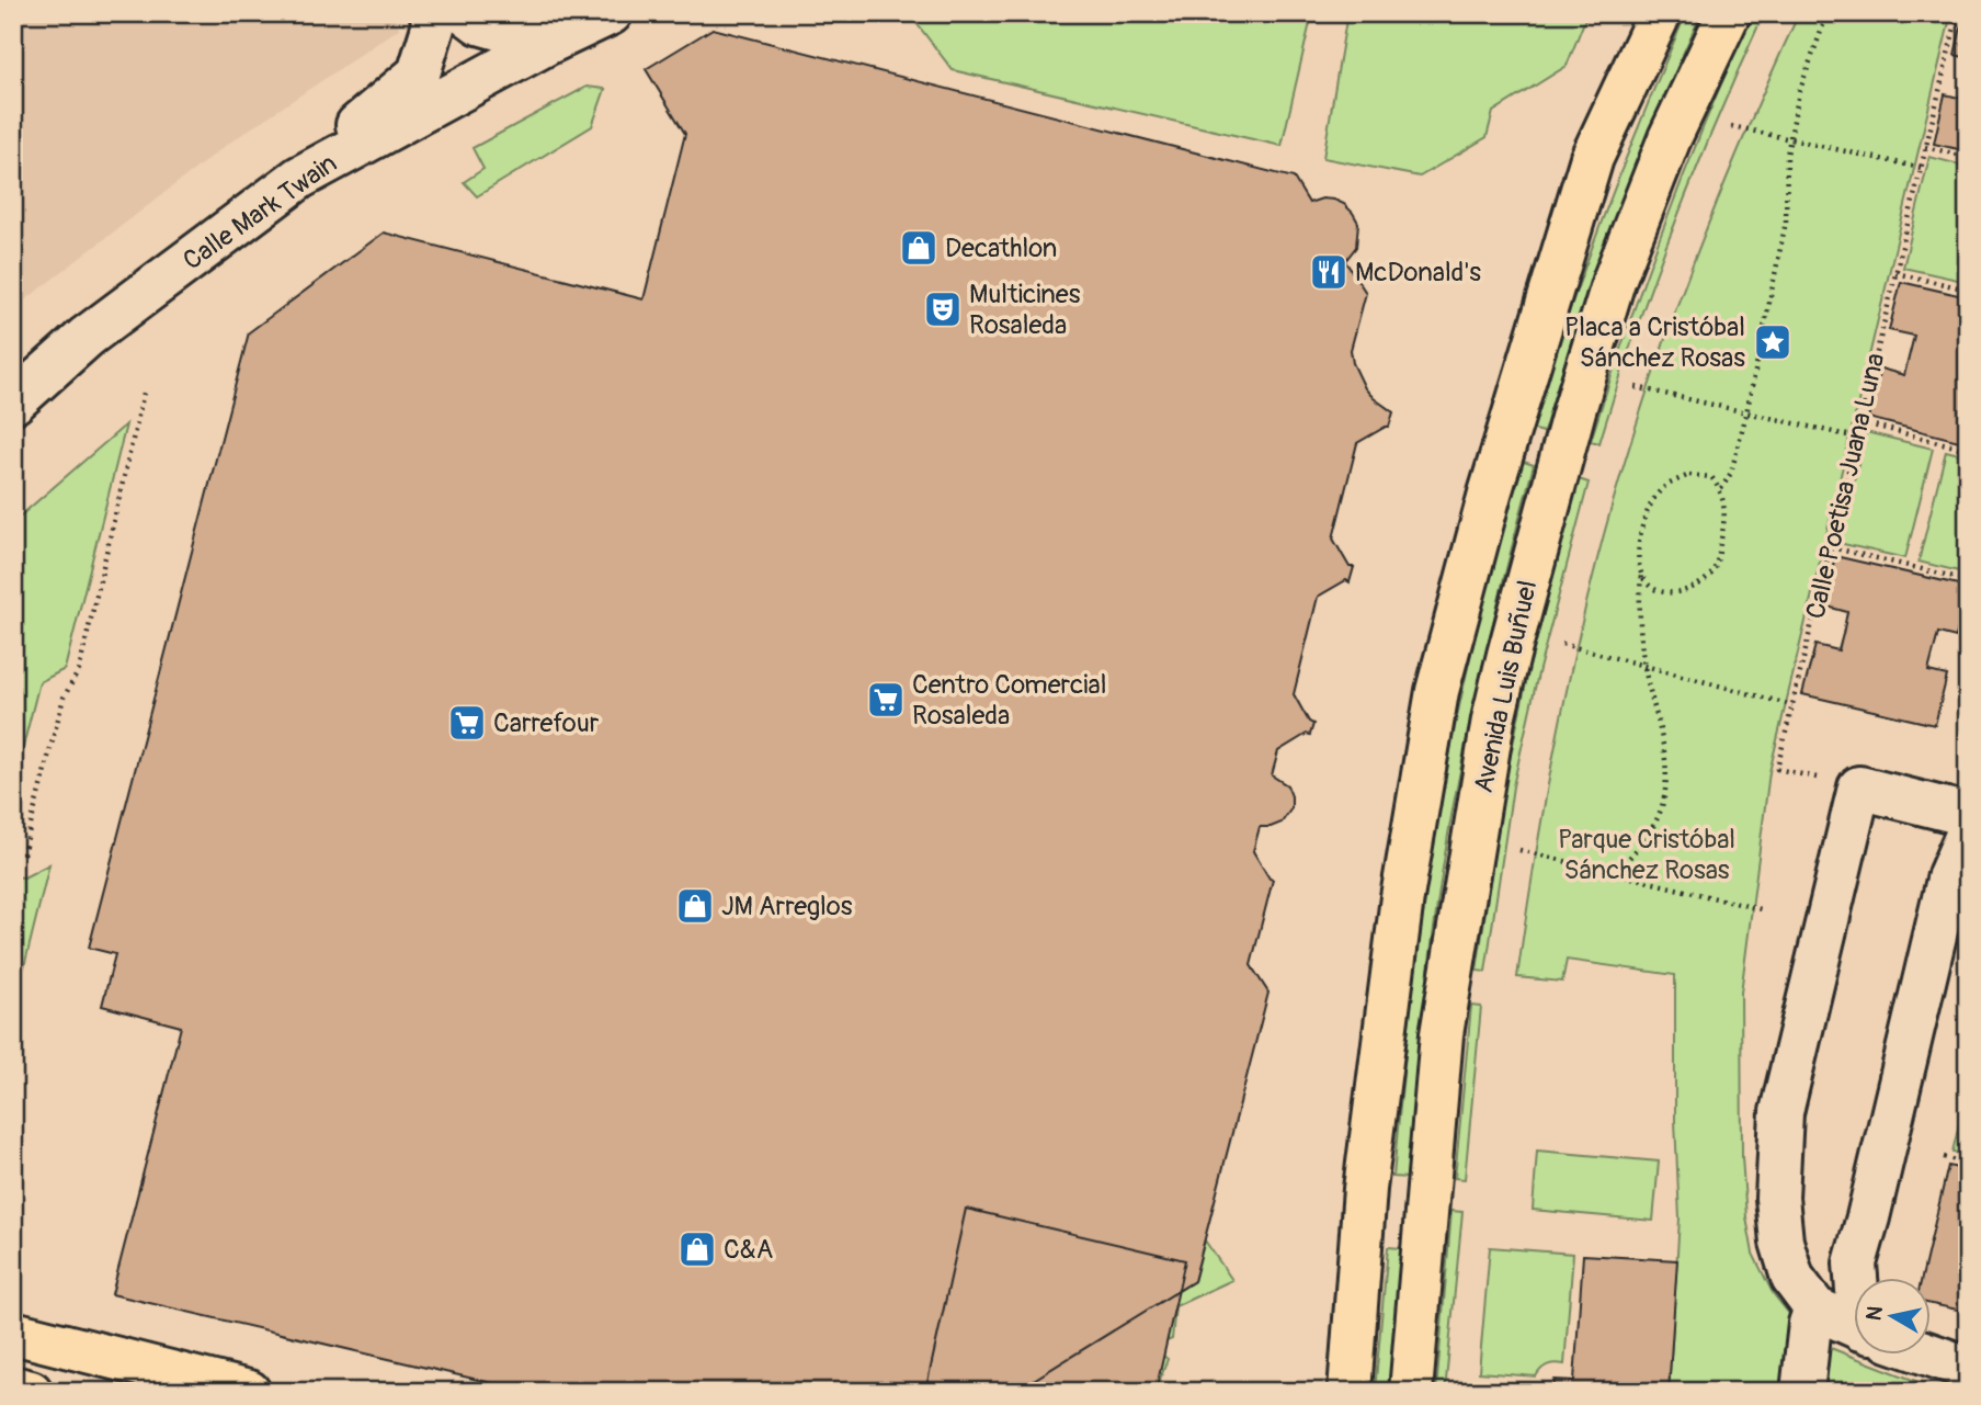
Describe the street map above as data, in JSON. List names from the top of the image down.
{
  "streets": {
    "main road": ["Avenida Luis Buñuel"],
    "street": ["Calle Mark Twain"],
    "path": ["Calle Poetisa Juana Luna"]
  },
  "parks": ["Parque Cristóbal Sánchez Rosas"],
  "places": {
    "shop": ["Decathlon", "JM Arreglos", "C&A"],
    "restaurant": ["McDonald's"],
    "theatre": ["Multicines Rosaleda"],
    "place": ["Placa a Cristóbal Sánchez Rosas"],
    "supermarket": ["Centro Comercial Rosaleda", "Carrefour"]
  },
  "north": "left"
}
